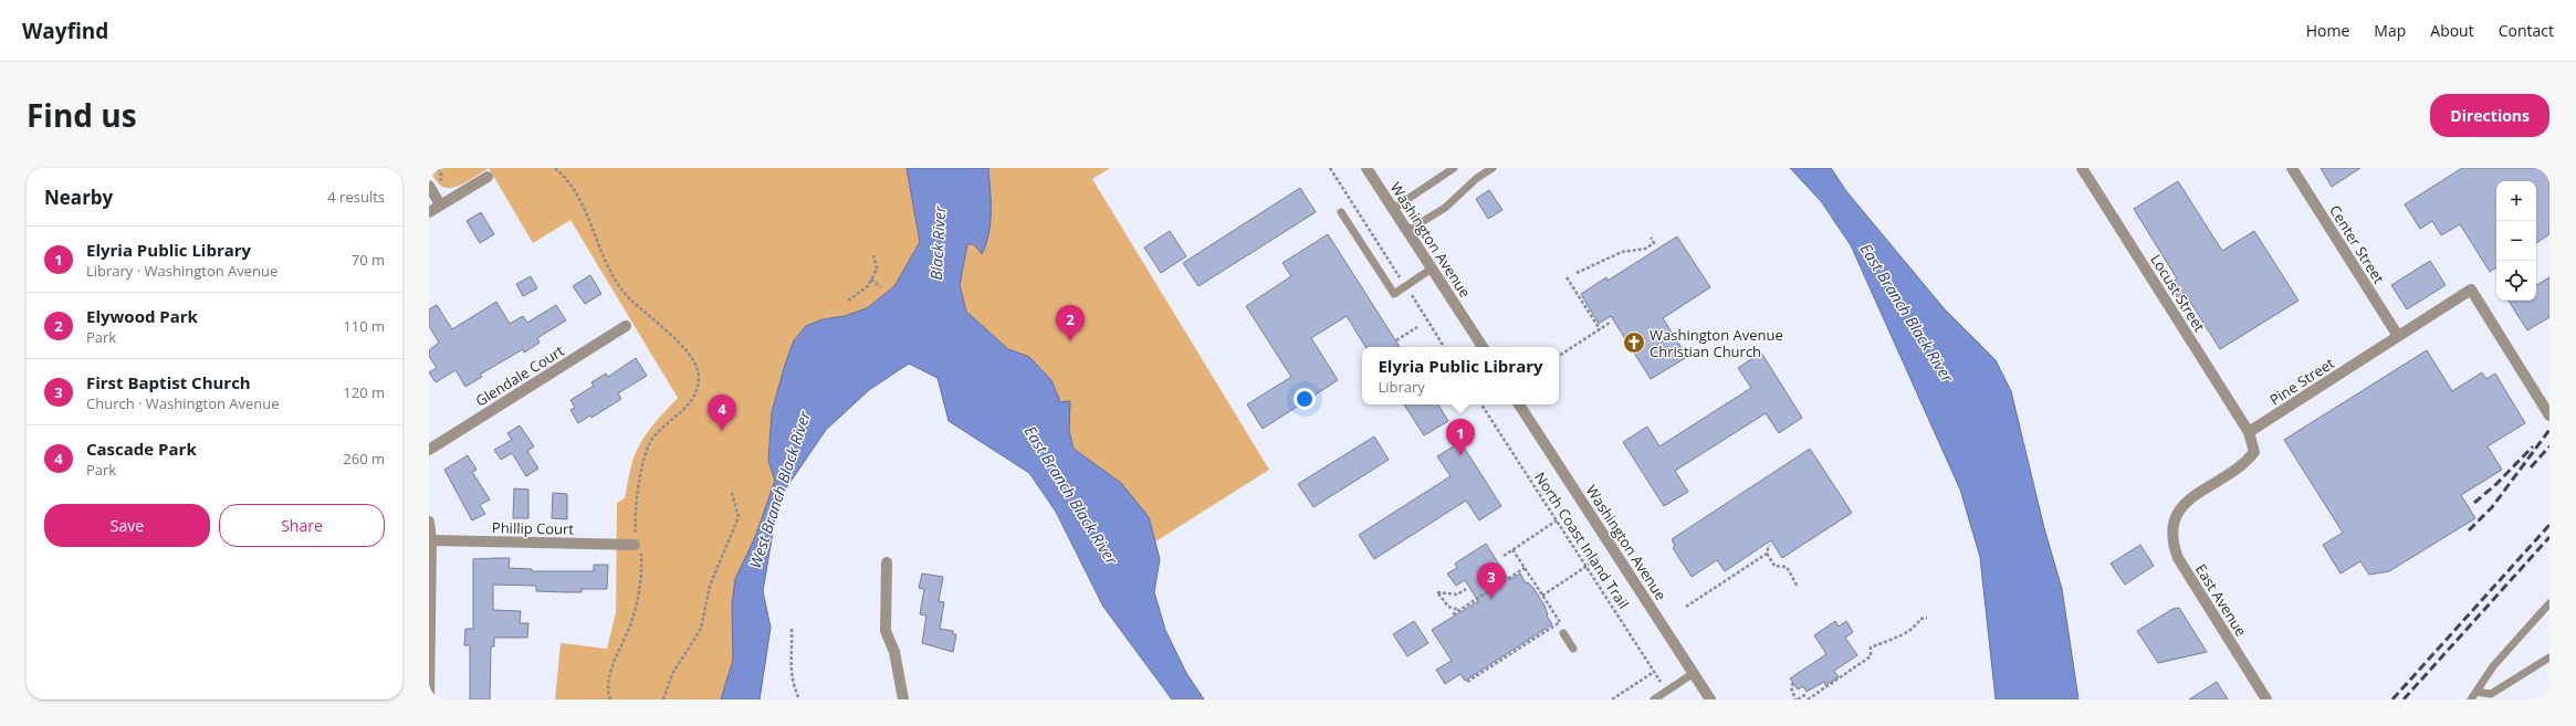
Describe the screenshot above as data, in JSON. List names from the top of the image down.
{
  "streets": {
    "street": [
      "Washington Avenue",
      "Center Street",
      "Locust Street",
      "Glendale Court",
      "Pine Street",
      "Phillip Court",
      "East Avenue"
    ],
    "path": ["North Coast Inland Trail"]
  },
  "crossings": [
    ["Center Street", "Pine Street"],
    ["Locust Street", "Pine Street"],
    ["Locust Street", "East Avenue"],
    ["Pine Street", "East Avenue"]
  ],
  "water": ["Black River", "East Branch Black River", "West Branch Black River"],
  "places": {
    "church": ["Washington Avenue Christian Church"]
  },
  "page": {
    "header": "Wayfind",
    "nav": [
      "Home",
      "Map",
      "About",
      "Contact"
    ],
    "title": "Find us",
    "buttons": [
      "Directions",
      ["Save", "Share"]
    ],
    "heading": ["Nearby", "4 results"],
    "map_buttons": ["+", "−"],
    "list": [
      {
        "mark": "1",
        "name": "Elyria Public Library",
        "note": "Library · Washington Avenue",
        "value": "70 m"
      },
      {
        "mark": "2",
        "name": "Elywood Park",
        "note": "Park",
        "value": "110 m"
      },
      {
        "mark": "3",
        "name": "First Baptist Church",
        "note": "Church · Washington Avenue",
        "value": "120 m"
      },
      {
        "mark": "4",
        "name": "Cascade Park",
        "note": "Park",
        "value": "260 m"
      }
    ],
    "pins": [
      "2",
      "4",
      "1",
      "3"
    ],
    "popup": ["Elyria Public Library", "Library"]
  }
}
